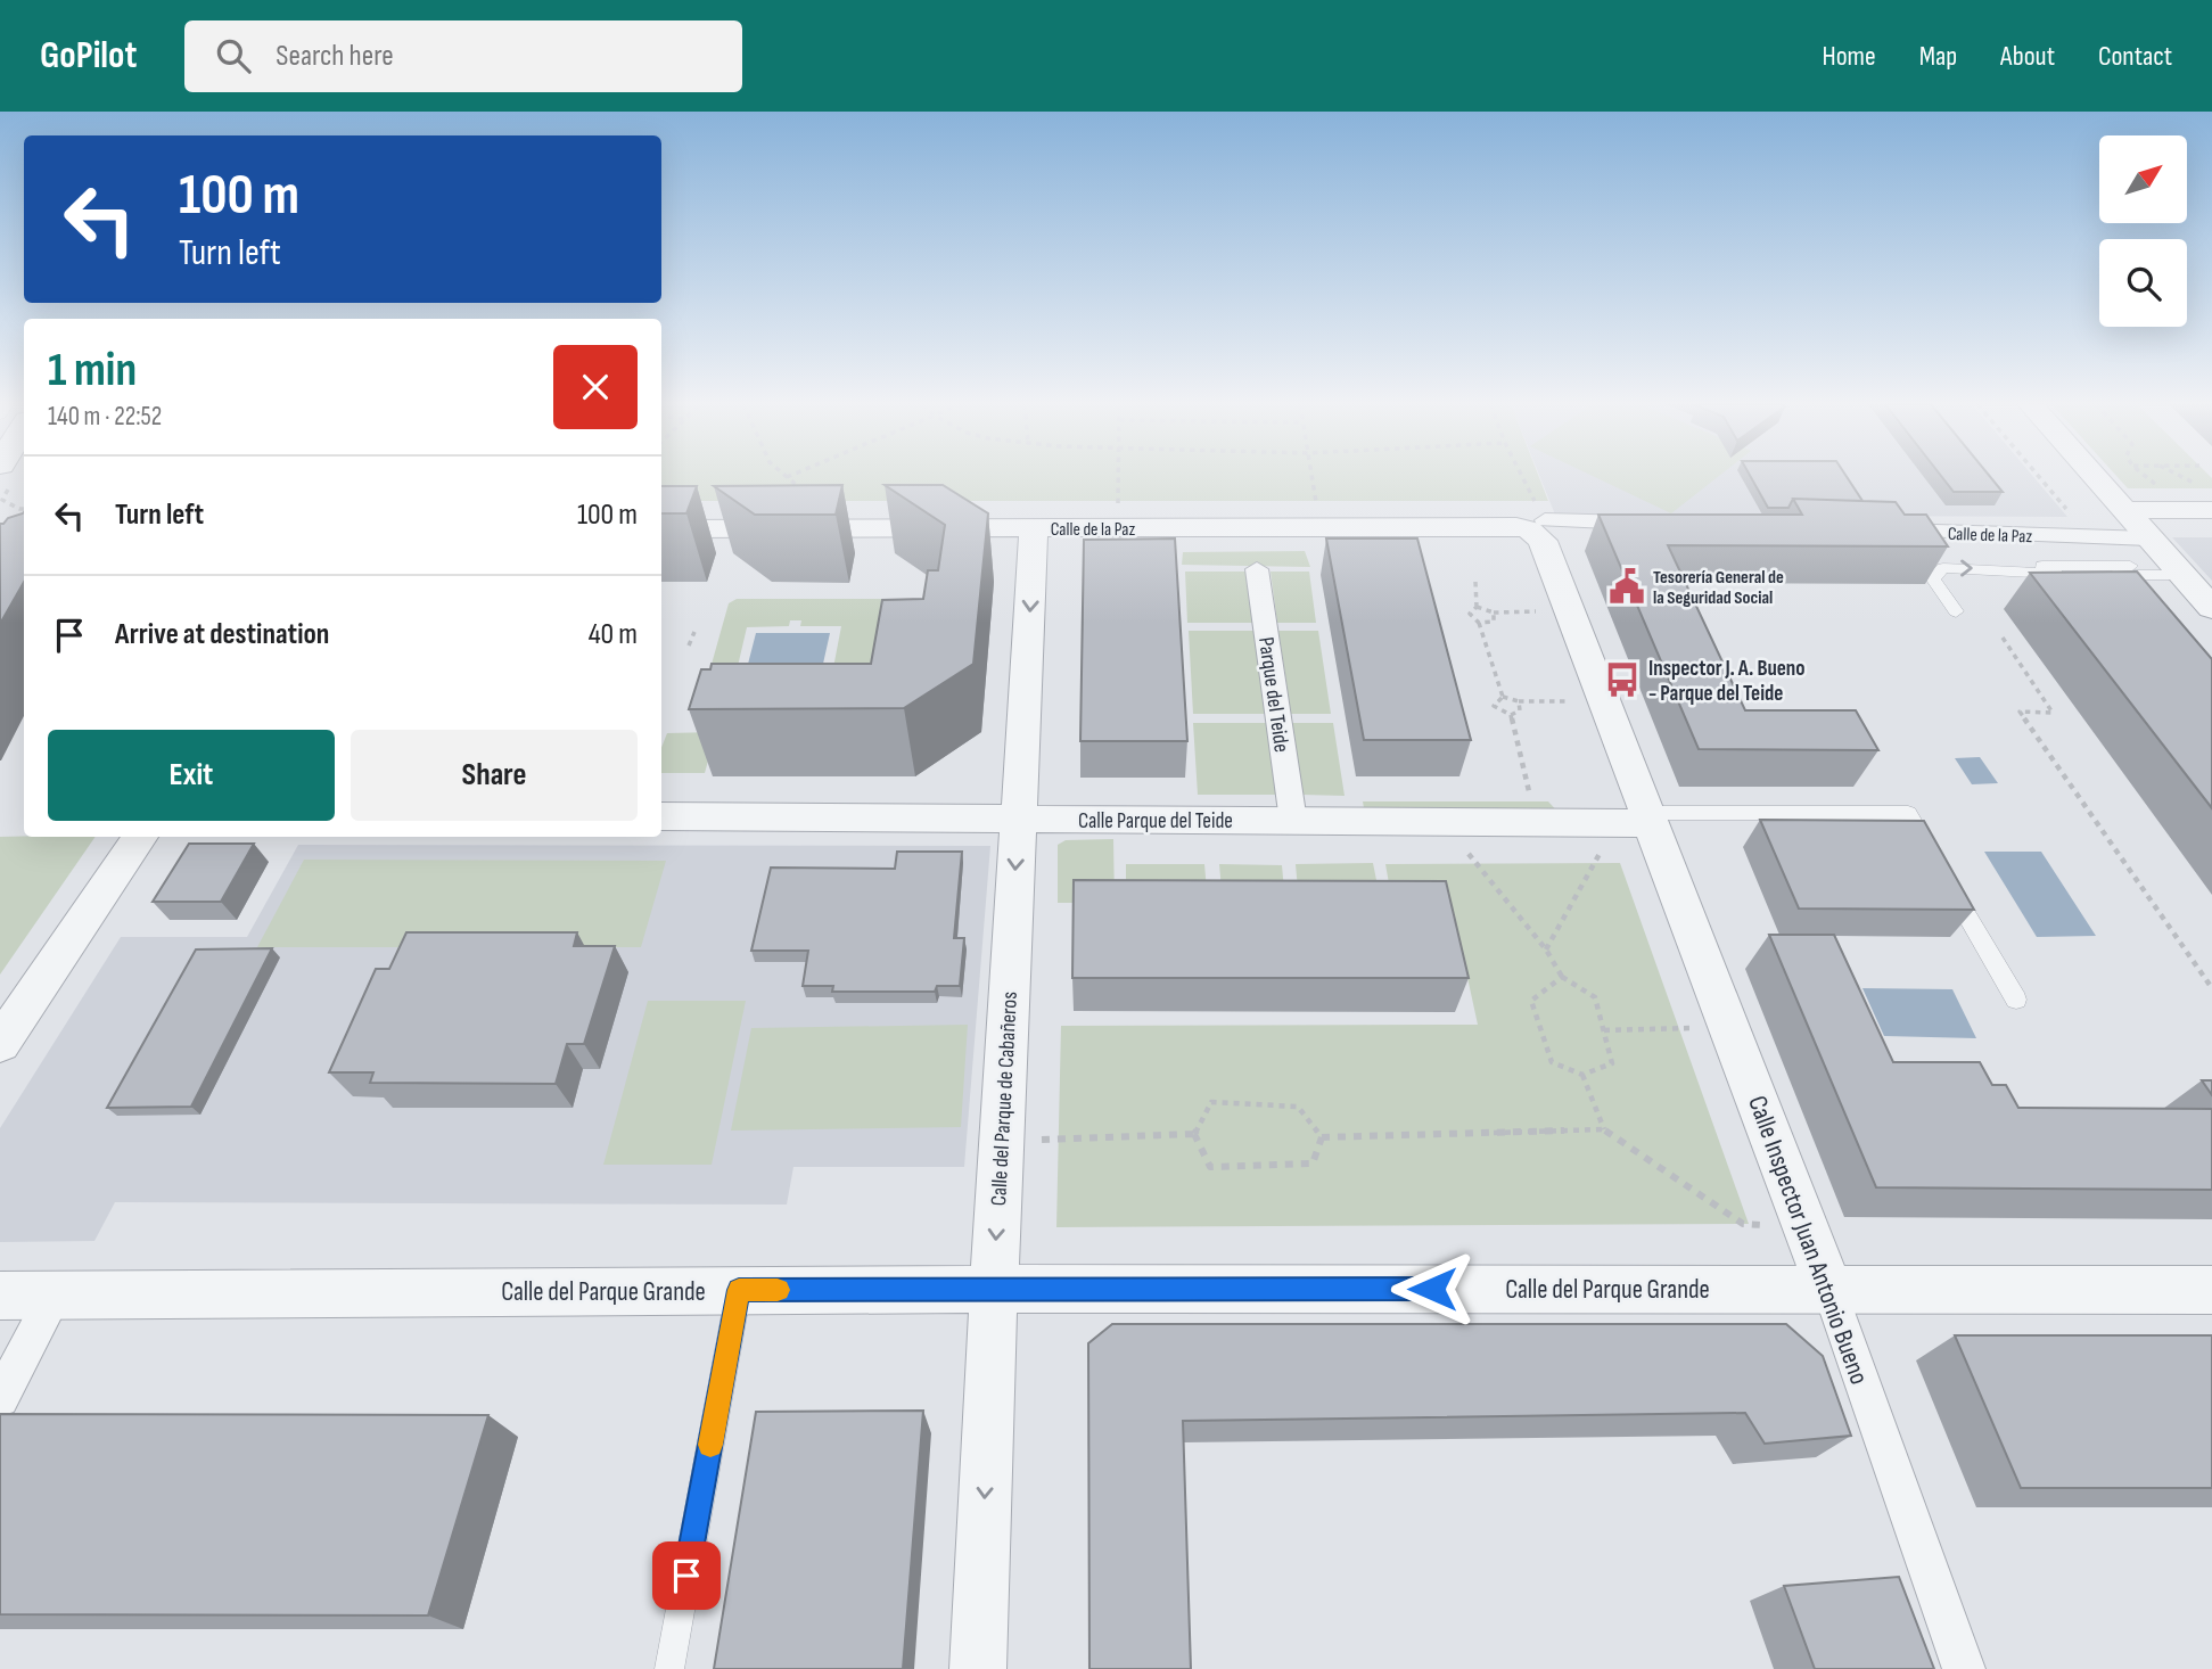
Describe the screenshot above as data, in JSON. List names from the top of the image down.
{
  "streets": {
    "street": [
      "Calle de la Paz",
      "Parque del Teide",
      "Calle Parque del Teide",
      "Calle del Parque de Cabañeros",
      "Calle Inspector Juan Antonio Bueno",
      "Calle del Parque Grande"
    ]
  },
  "crossings": [
    ["Calle de la Paz", "Calle del Parque de Cabañeros"],
    ["Calle de la Paz", "Calle Inspector Juan Antonio Bueno"],
    ["Parque del Teide", "Calle Parque del Teide"],
    ["Calle Parque del Teide", "Calle del Parque de Cabañeros"],
    ["Calle Parque del Teide", "Calle Inspector Juan Antonio Bueno"],
    ["Calle del Parque de Cabañeros", "Calle del Parque Grande"],
    ["Calle Inspector Juan Antonio Bueno", "Calle del Parque Grande"]
  ],
  "one_way": ["Calle del Parque de Cabañeros"],
  "places": {
    "public building": ["Tesorería General de la Seguridad Social"],
    "bus stop": ["Inspector J. A. Bueno - Parque del Teide"]
  },
  "north": "top right",
  "page": {
    "header": "GoPilot",
    "search": "Search here",
    "nav": [
      "Home",
      "Map",
      "About",
      "Contact"
    ],
    "turn": ["100 m", "Turn left"],
    "heading": ["1 min", "140 m · 22:52"],
    "list": [
      {
        "name": "Turn left",
        "value": "100 m"
      },
      {
        "name": "Arrive at destination",
        "value": "40 m"
      }
    ],
    "buttons": ["Exit", "Share"]
  }
}
